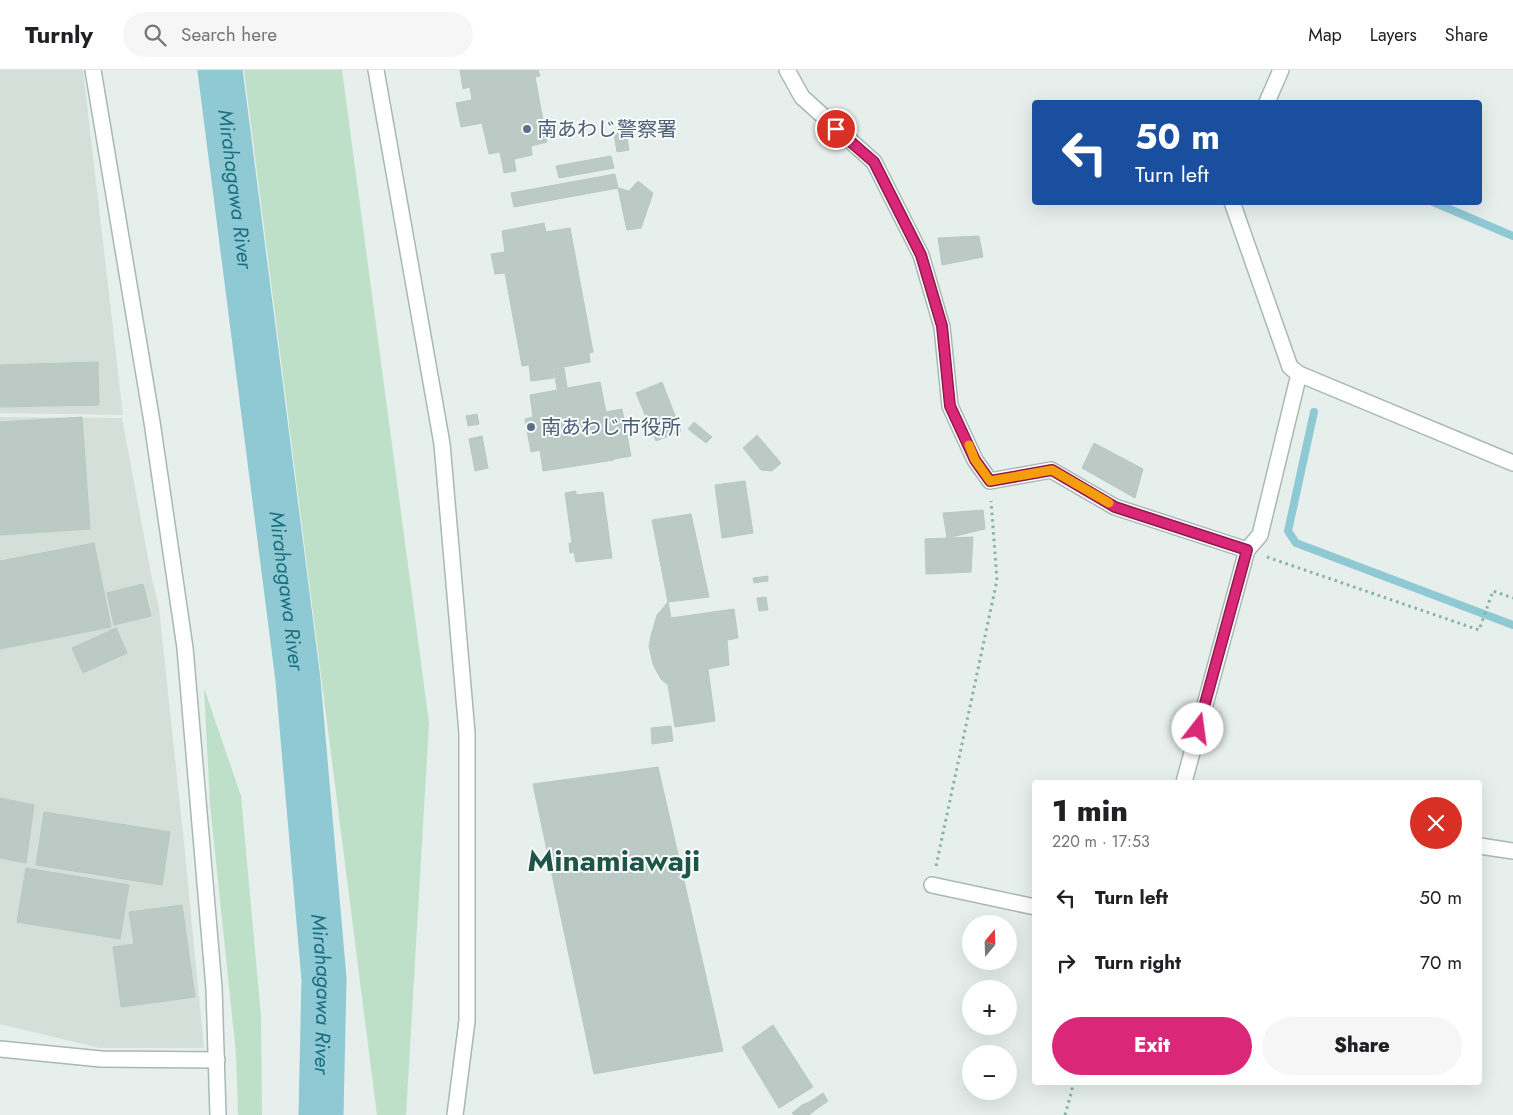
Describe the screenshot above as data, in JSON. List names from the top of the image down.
{
  "districts": ["Minamiawaji"],
  "water": ["Mirahagawa River"],
  "places": ["南あわじ警察署", "南あわじ市役所"],
  "north": "top",
  "page": {
    "header": "Turnly",
    "search": "Search here",
    "nav": ["Map", "Layers", "Share"],
    "turn": ["50 m", "Turn left"],
    "heading": ["1 min", "220 m · 17:53"],
    "list": [
      {
        "name": "Turn left",
        "value": "50 m"
      },
      {
        "name": "Turn right",
        "value": "70 m"
      }
    ],
    "map_buttons": ["+", "−"],
    "buttons": ["Exit", "Share"]
  }
}
